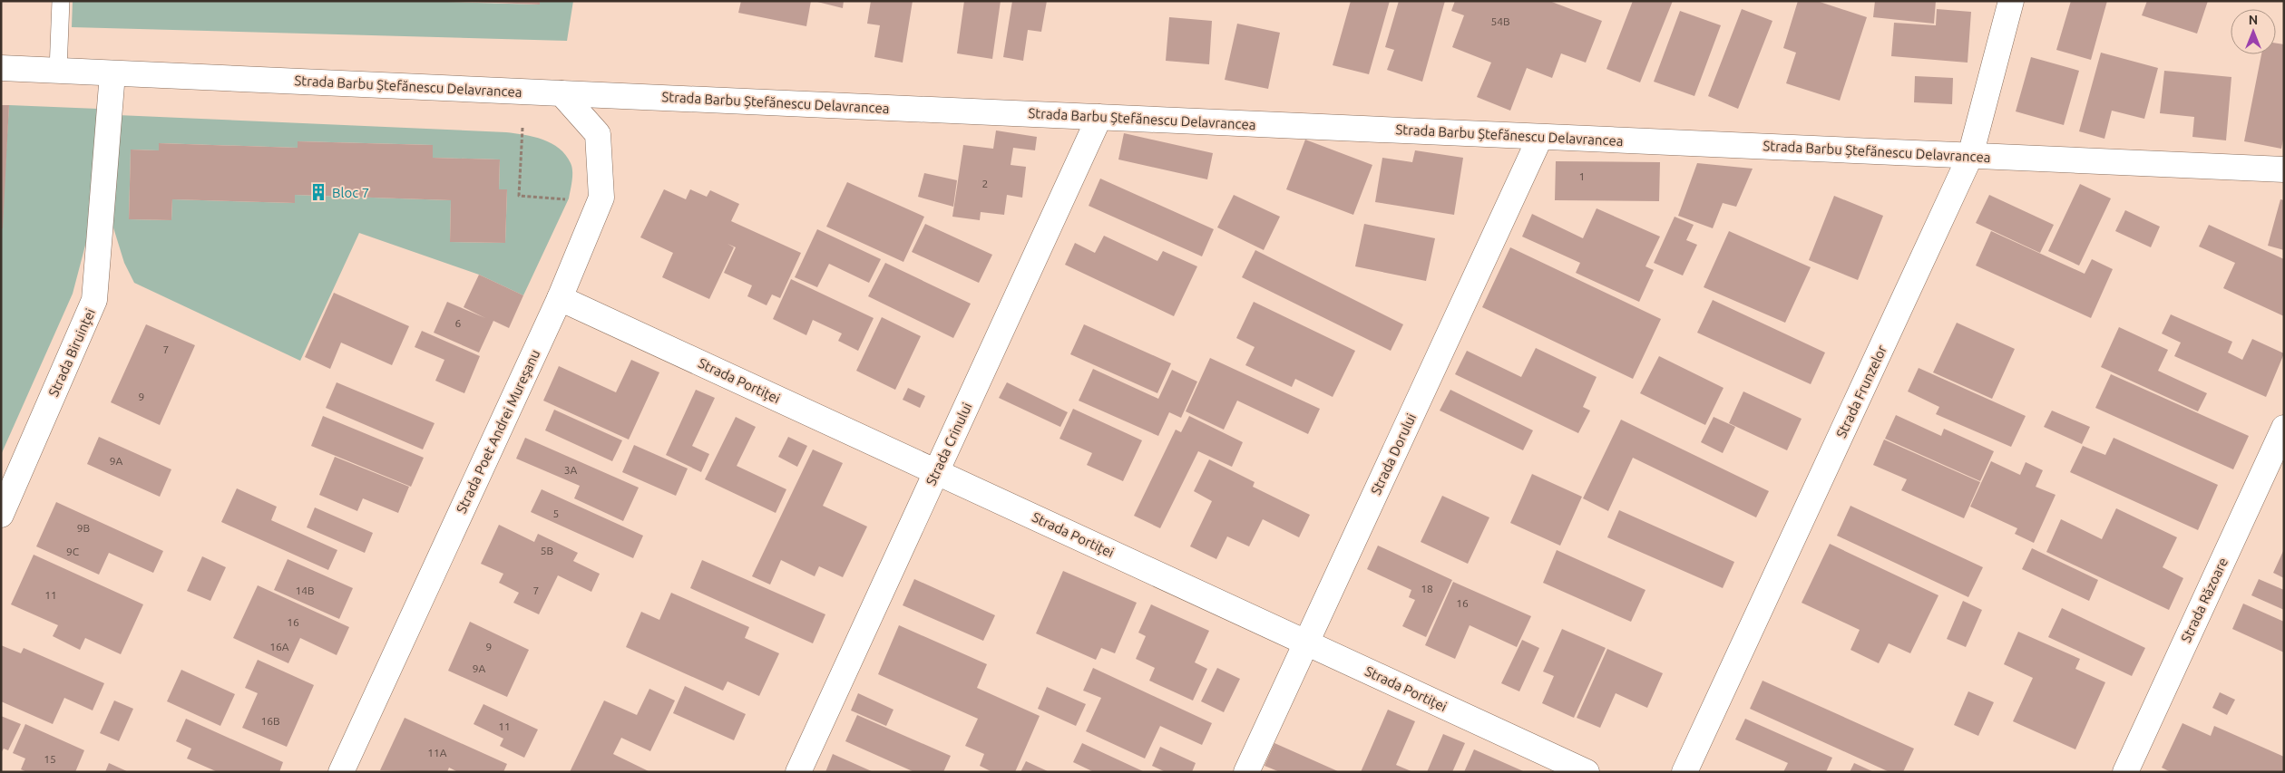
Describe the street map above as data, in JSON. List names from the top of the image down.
{
  "streets": {
    "street": [
      "Strada Barbu Ștefănescu Delavrancea",
      "Strada Biruinței",
      "Strada Portiței",
      "Strada Frunzelor",
      "Strada Poet Andrei Mureșanu",
      "Strada Crinului",
      "Strada Dorului",
      "Strada Răzoare"
    ]
  },
  "crossings": [
    ["Strada Barbu Ștefănescu Delavrancea", "Strada Biruinței"],
    ["Strada Barbu Ștefănescu Delavrancea", "Strada Frunzelor"],
    ["Strada Barbu Ștefănescu Delavrancea", "Strada Poet Andrei Mureșanu"],
    ["Strada Barbu Ștefănescu Delavrancea", "Strada Crinului"],
    ["Strada Barbu Ștefănescu Delavrancea", "Strada Dorului"],
    ["Strada Portiței", "Strada Poet Andrei Mureșanu"],
    ["Strada Portiței", "Strada Crinului"],
    ["Strada Portiței", "Strada Dorului"]
  ],
  "places": {
    "building": ["Bloc 7"]
  },
  "house_numbers": [
    "54B",
    "1",
    "2",
    "6",
    "7",
    "9",
    "9A",
    "3A",
    "5",
    "9B",
    "5B",
    "9C",
    "18",
    "14B",
    "7",
    "11",
    "16",
    "16",
    "16A",
    "9",
    "9A",
    "16B",
    "11",
    "11A",
    "15"
  ],
  "north": "top"
}
